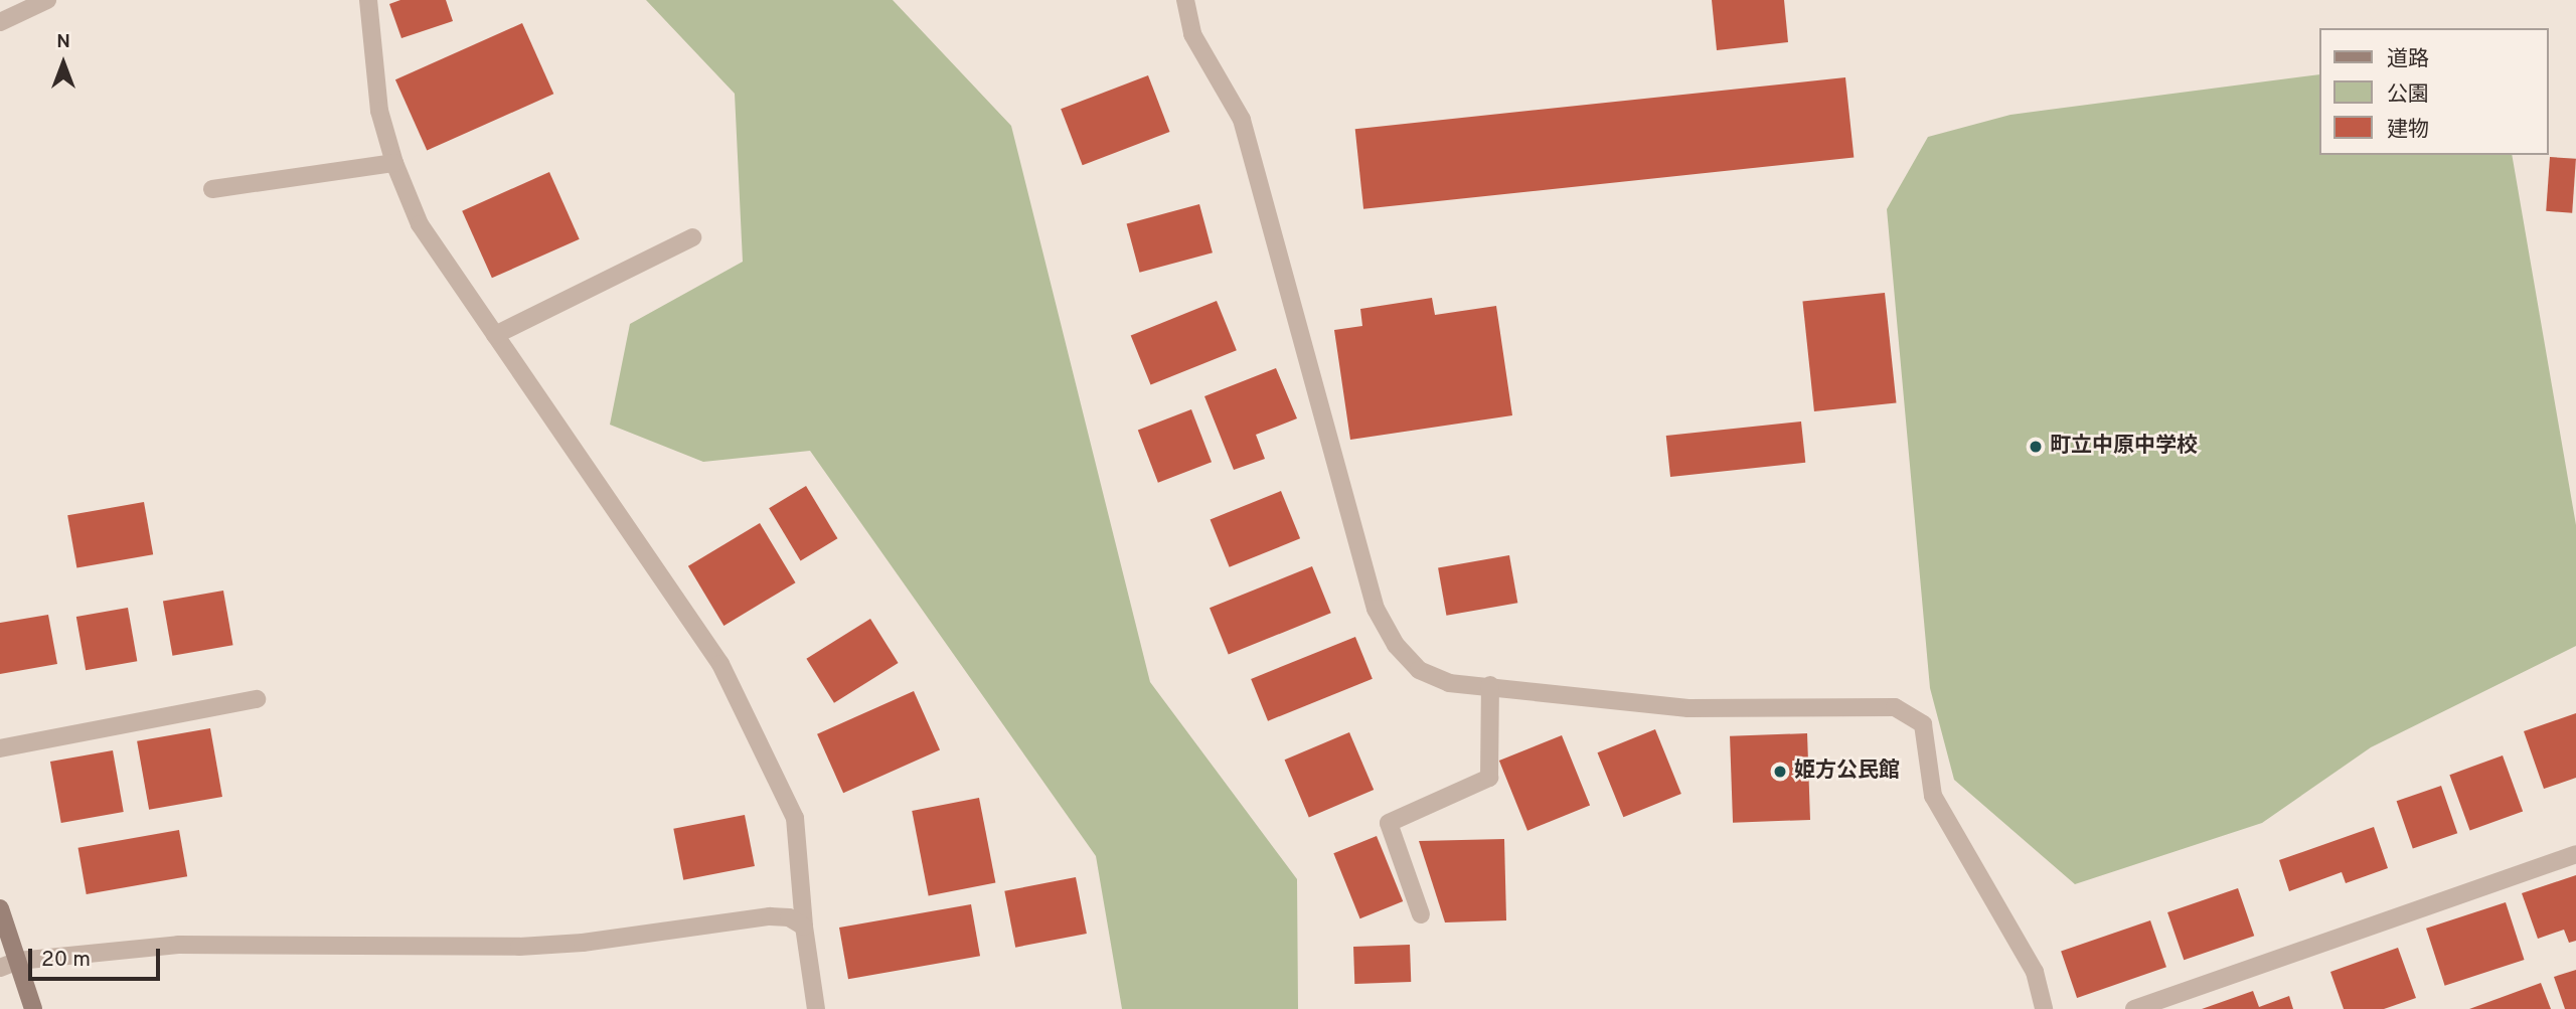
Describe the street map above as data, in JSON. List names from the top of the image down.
{
  "places": ["町立中原中学校", "姫方公民館"],
  "legend": ["道路", "公園", "建物"],
  "scale_bar": "20 m",
  "north": "top"
}
